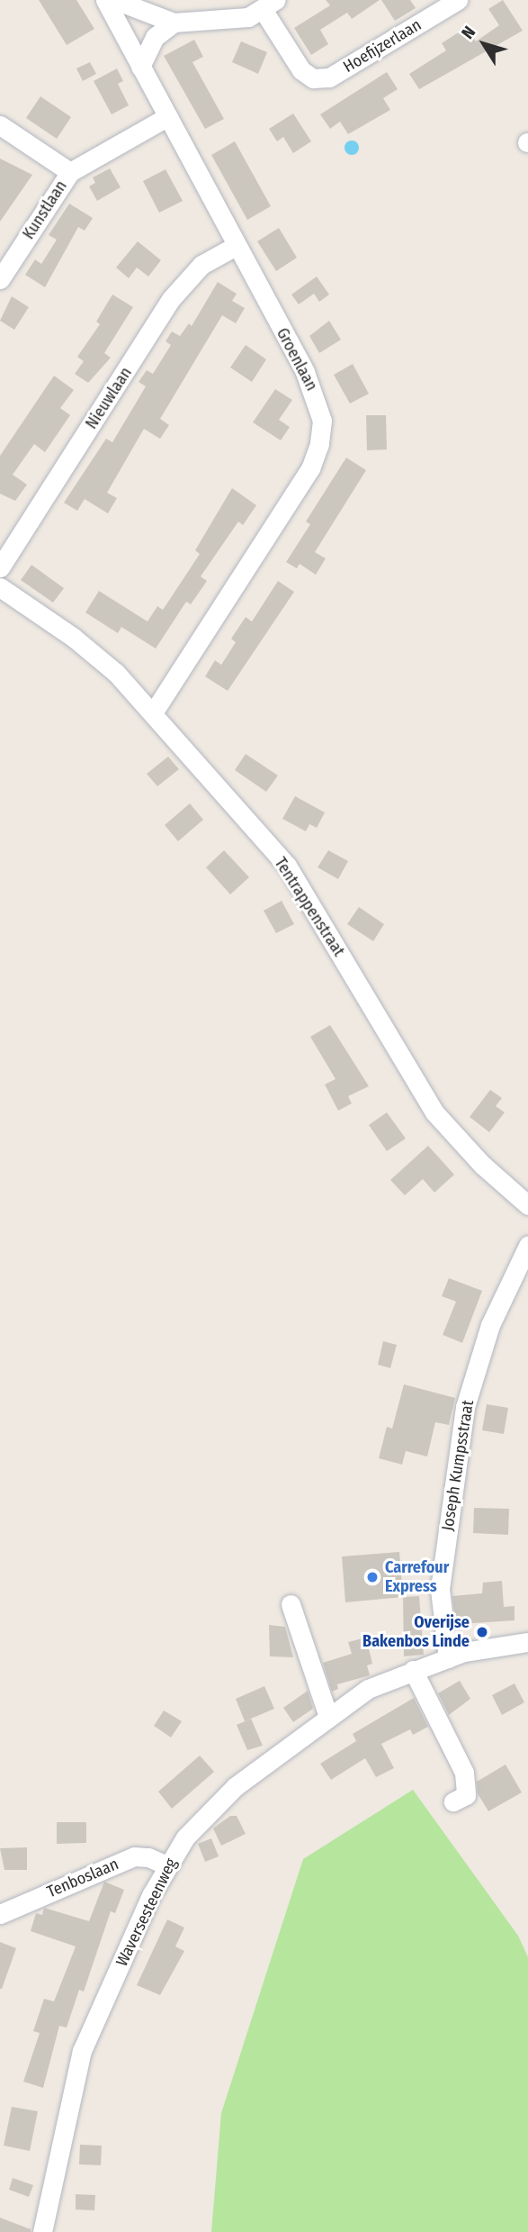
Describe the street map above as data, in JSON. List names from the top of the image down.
{
  "streets": {
    "street": [
      "Hoefijzerlaan",
      "Kunstlaan",
      "Groenlaan",
      "Nieuwlaan",
      "Tentrappenstraat",
      "Joseph Kumpsstraat",
      "Tenboslaan",
      "Waversesteenweg"
    ]
  },
  "crossings": [
    ["Kunstlaan", "Groenlaan"],
    ["Groenlaan", "Nieuwlaan"],
    ["Groenlaan", "Tentrappenstraat"],
    ["Joseph Kumpsstraat", "Waversesteenweg"],
    ["Tenboslaan", "Waversesteenweg"]
  ],
  "places": ["Carrefour Express", "Overijse Bakenbos Linde"],
  "north": "top left"
}
